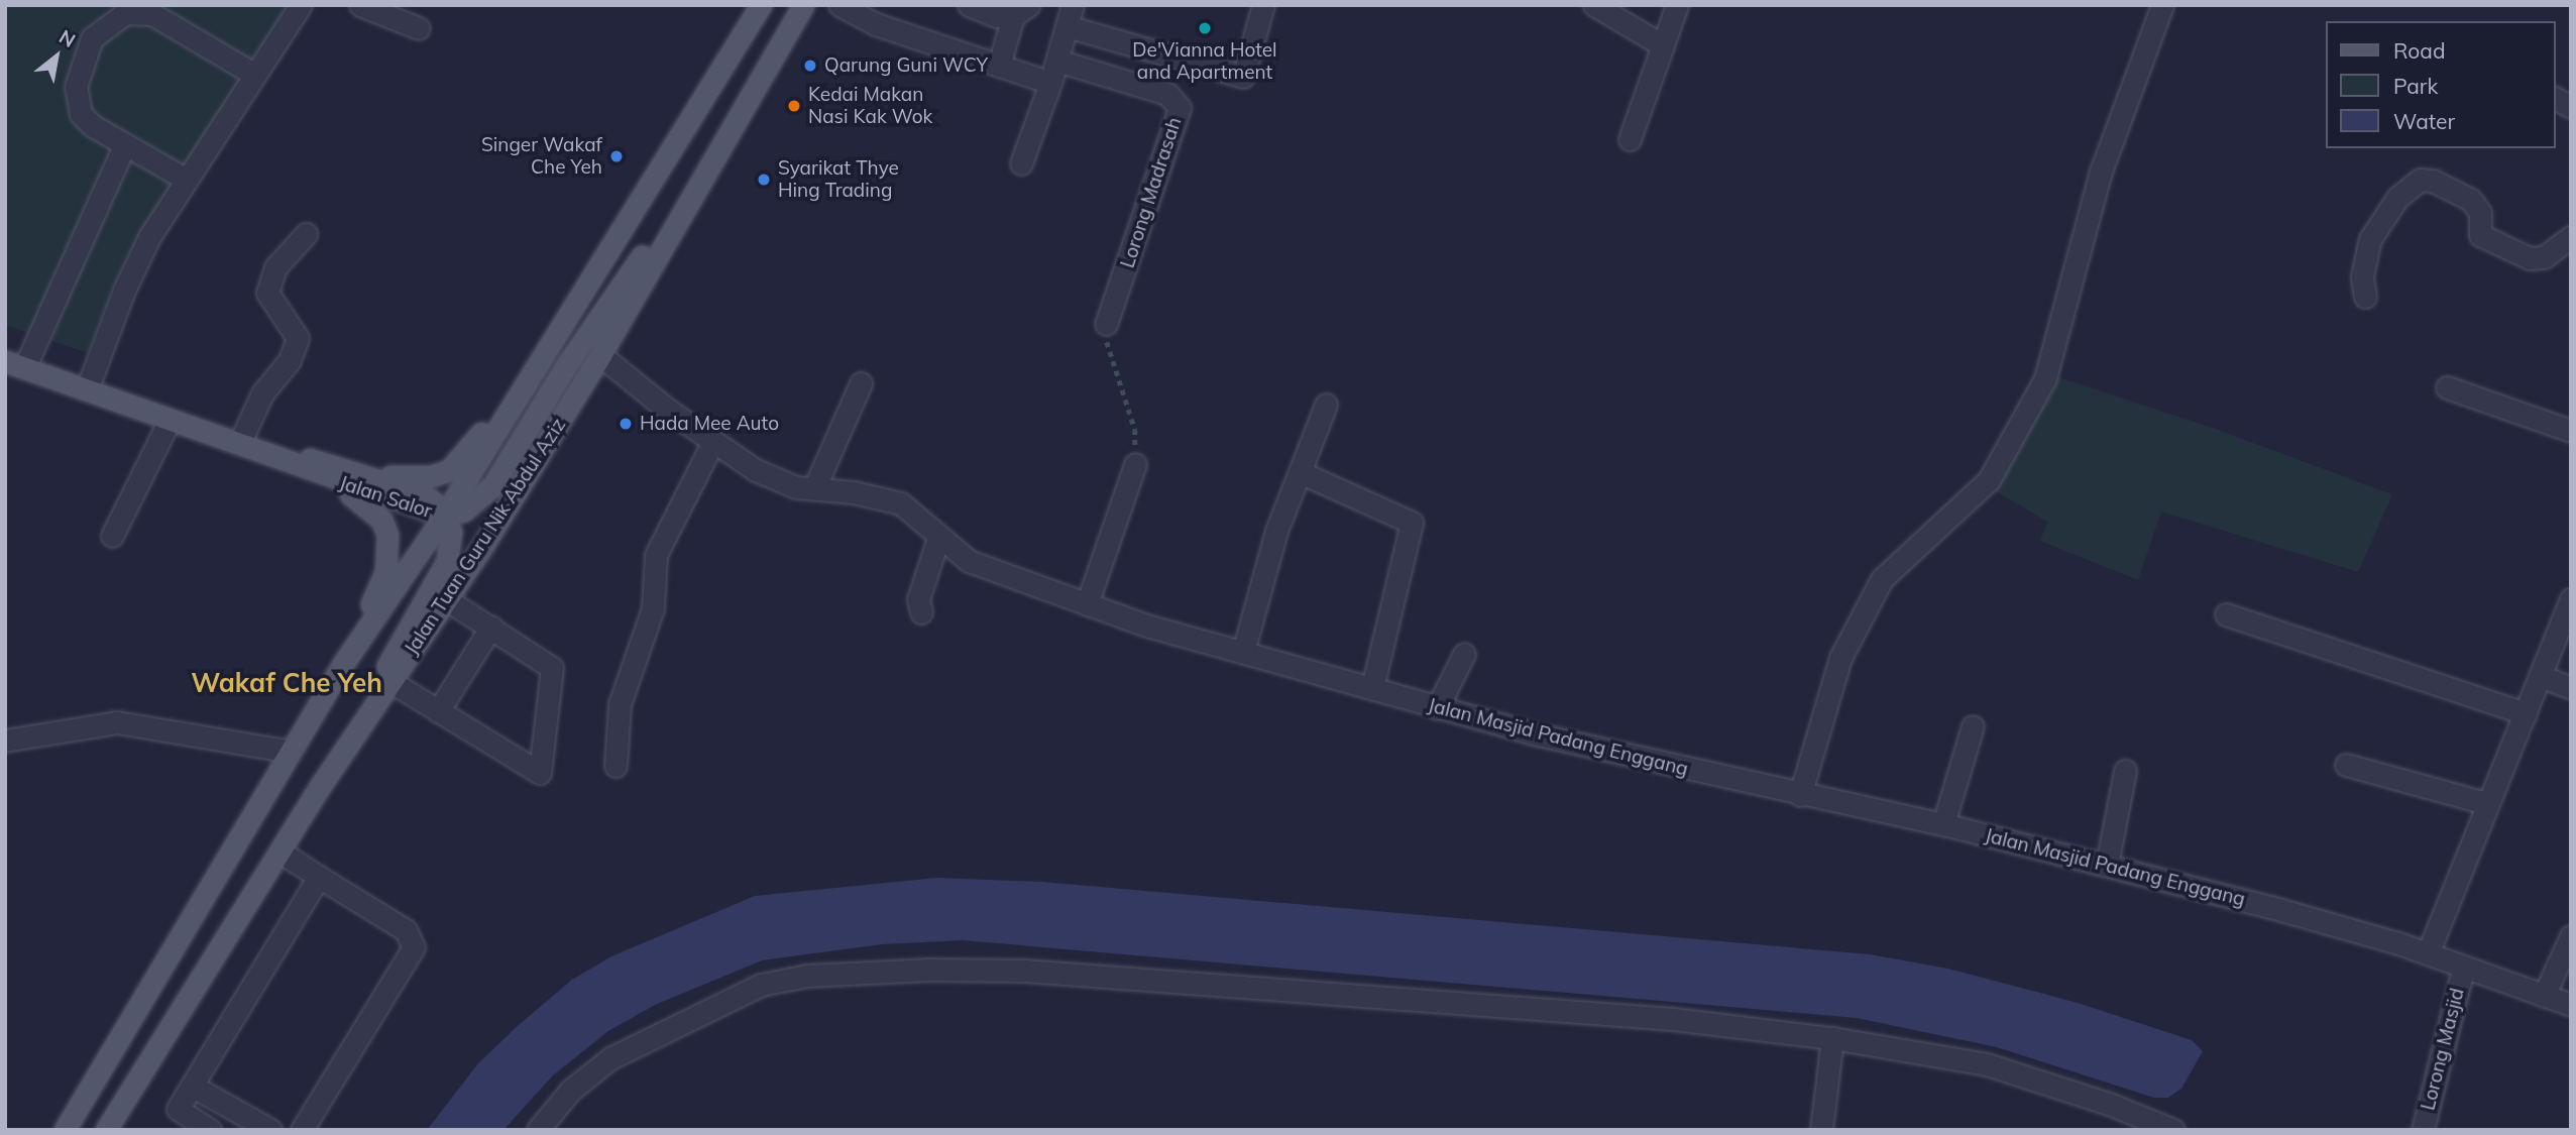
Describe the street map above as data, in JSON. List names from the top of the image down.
{
  "streets": {
    "main road": ["Jalan Salor", "Jalan Tuan Guru Nik Abdul Aziz"],
    "street": ["Lorong Madrasah", "Jalan Masjid Padang Enggang", "Lorong Masjid"]
  },
  "crossings": [
    ["Jalan Tuan Guru Nik Abdul Aziz", "Jalan Masjid Padang Enggang"],
    ["Jalan Masjid Padang Enggang", "Lorong Masjid"]
  ],
  "districts": ["Wakaf Che Yeh"],
  "places": [
    "De'Vianna Hotel and Apartment",
    "Qarung Guni WCY",
    "Kedai Makan Nasi Kak Wok",
    "Singer Wakaf Che Yeh",
    "Syarikat Thye Hing Trading",
    "Hada Mee Auto"
  ],
  "legend": ["Road", "Park", "Water"],
  "north": "top right"
}
